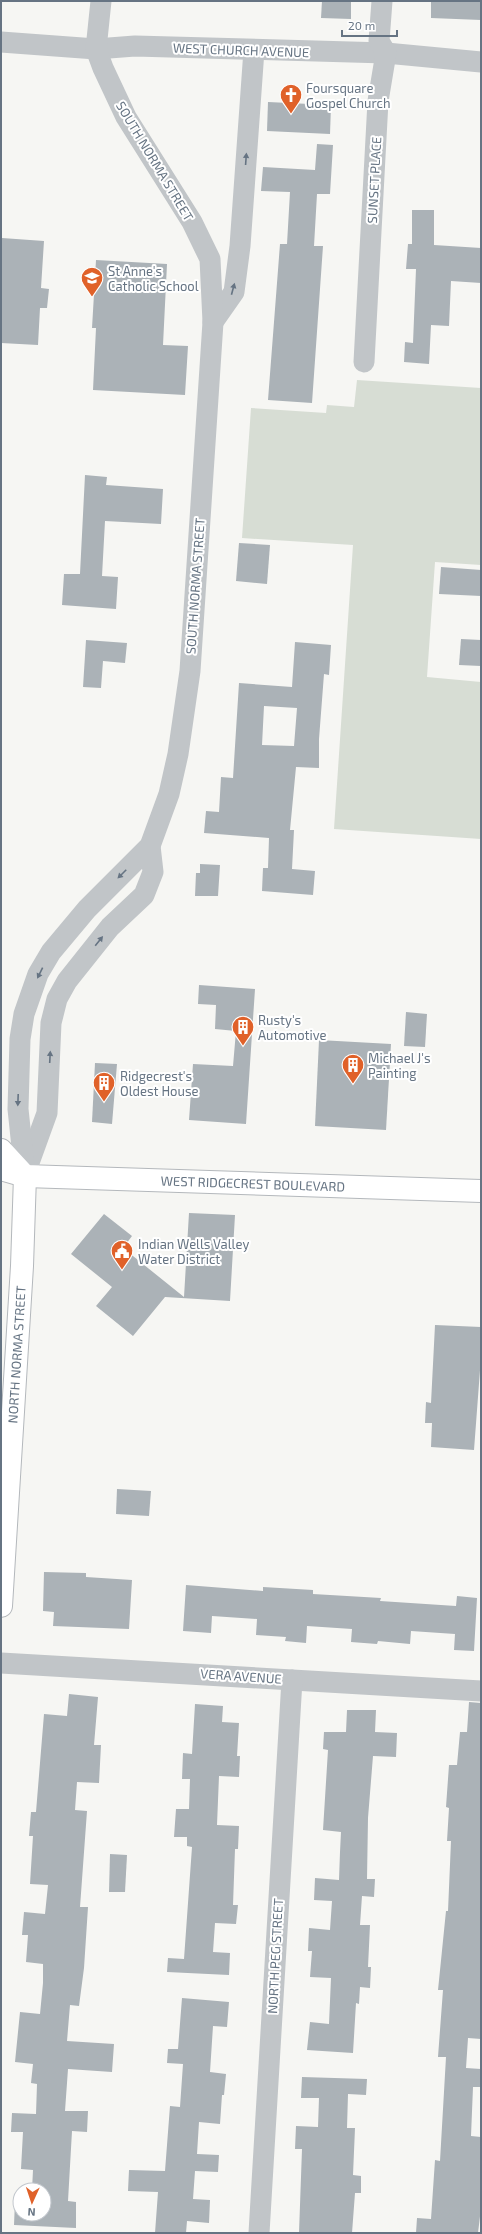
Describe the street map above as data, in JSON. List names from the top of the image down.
{
  "streets": {
    "main road": ["WEST RIDGECREST BOULEVARD", "NORTH NORMA STREET"],
    "street": [
      "WEST CHURCH AVENUE",
      "SOUTH NORMA STREET",
      "SUNSET PLACE",
      "VERA AVENUE",
      "NORTH PEG STREET"
    ]
  },
  "crossings": [
    ["WEST CHURCH AVENUE", "SOUTH NORMA STREET"],
    ["WEST CHURCH AVENUE", "SUNSET PLACE"],
    ["SOUTH NORMA STREET", "WEST RIDGECREST BOULEVARD"],
    ["SOUTH NORMA STREET", "NORTH NORMA STREET"],
    ["WEST RIDGECREST BOULEVARD", "NORTH NORMA STREET"],
    ["VERA AVENUE", "NORTH PEG STREET"]
  ],
  "places": {
    "church": ["Foursquare Gospel Church"],
    "school or university": ["St Anne's Catholic School"],
    "building": ["Rusty's Automotive", "Michael J's Painting", "Ridgecrest's Oldest House"],
    "public building": ["Indian Wells Valley Water District"]
  },
  "scale_bar": "20 m",
  "north": "bottom"
}
